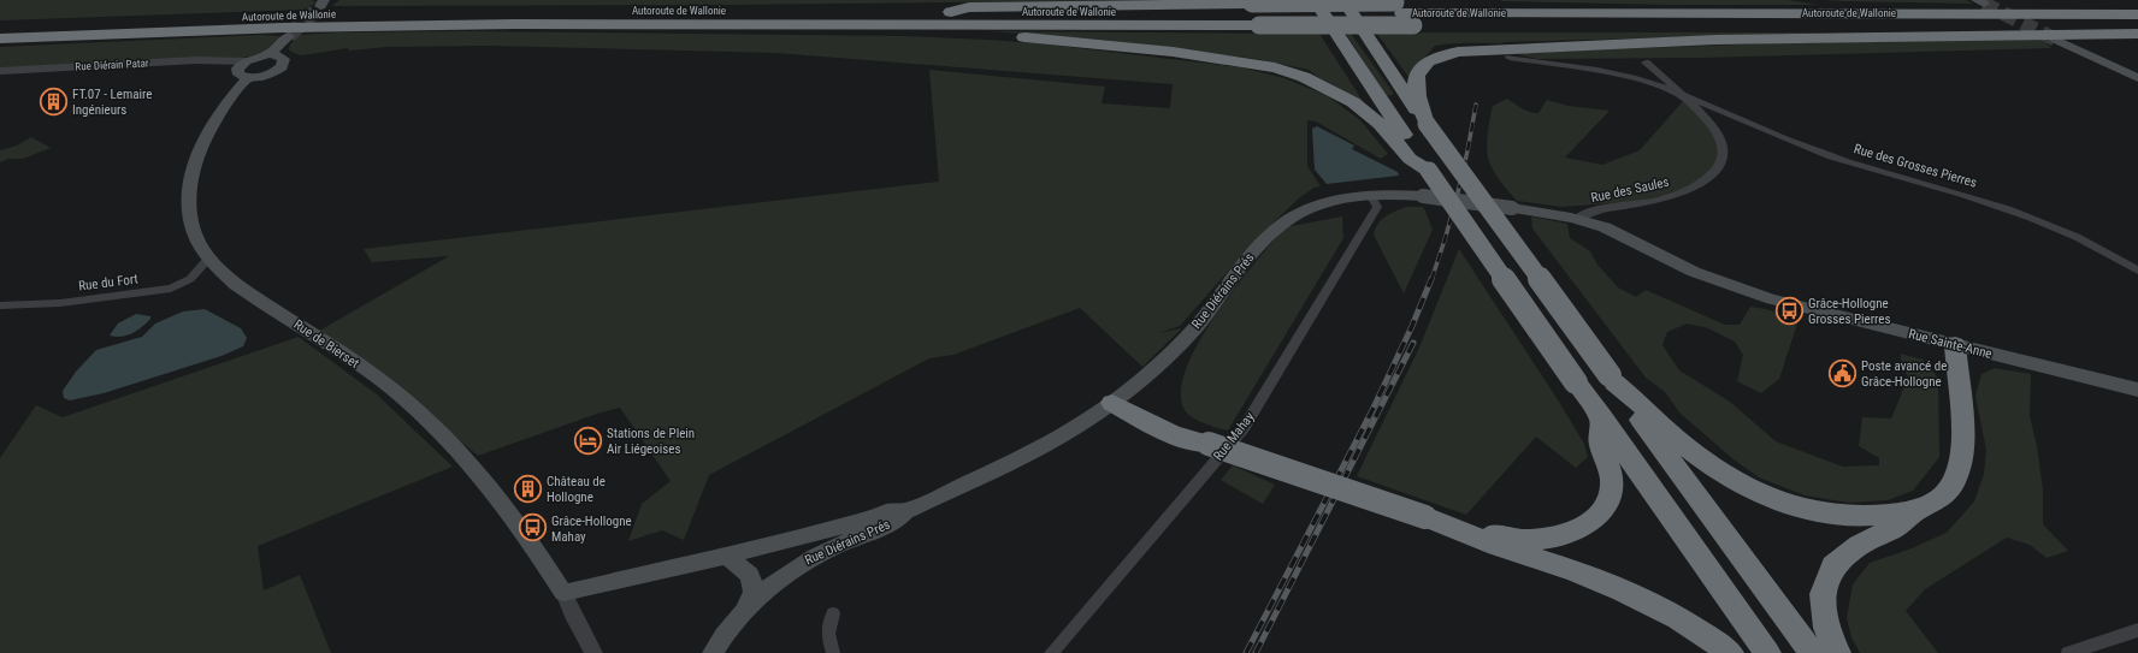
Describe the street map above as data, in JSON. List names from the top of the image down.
{
  "streets": {
    "highway": ["Autoroute de Wallonie"],
    "main road": ["Rue Diérains Prés", "Rue de Bierset", "Rue Sainte-Anne"],
    "street": [
      "Rue Diérain Patar",
      "Rue des Grosses Pierres",
      "Rue des Saules",
      "Rue du Fort",
      "Rue Mahay"
    ]
  },
  "crossings": [
    ["Rue Diérain Patar", "Rue de Bierset"],
    ["Rue des Grosses Pierres", "Rue des Saules"],
    ["Rue des Saules", "Rue Diérains Prés"],
    ["Rue des Saules", "Rue Sainte-Anne"],
    ["Rue du Fort", "Rue de Bierset"],
    ["Rue Diérains Prés", "Rue de Bierset"],
    ["Rue Diérains Prés", "Rue Sainte-Anne"],
    ["Rue Diérains Prés", "Rue Mahay"]
  ],
  "places": {
    "building": ["FT.07 - Lemaire Ingénieurs", "Château de Hollogne"],
    "bus stop": ["Grâce-Hollogne Grosses Pierres", "Grâce-Hollogne Mahay"],
    "public building": ["Poste avancé de Grâce-Hollogne"],
    "hotel": ["Stations de Plein Air Liégeoises"]
  }
}
